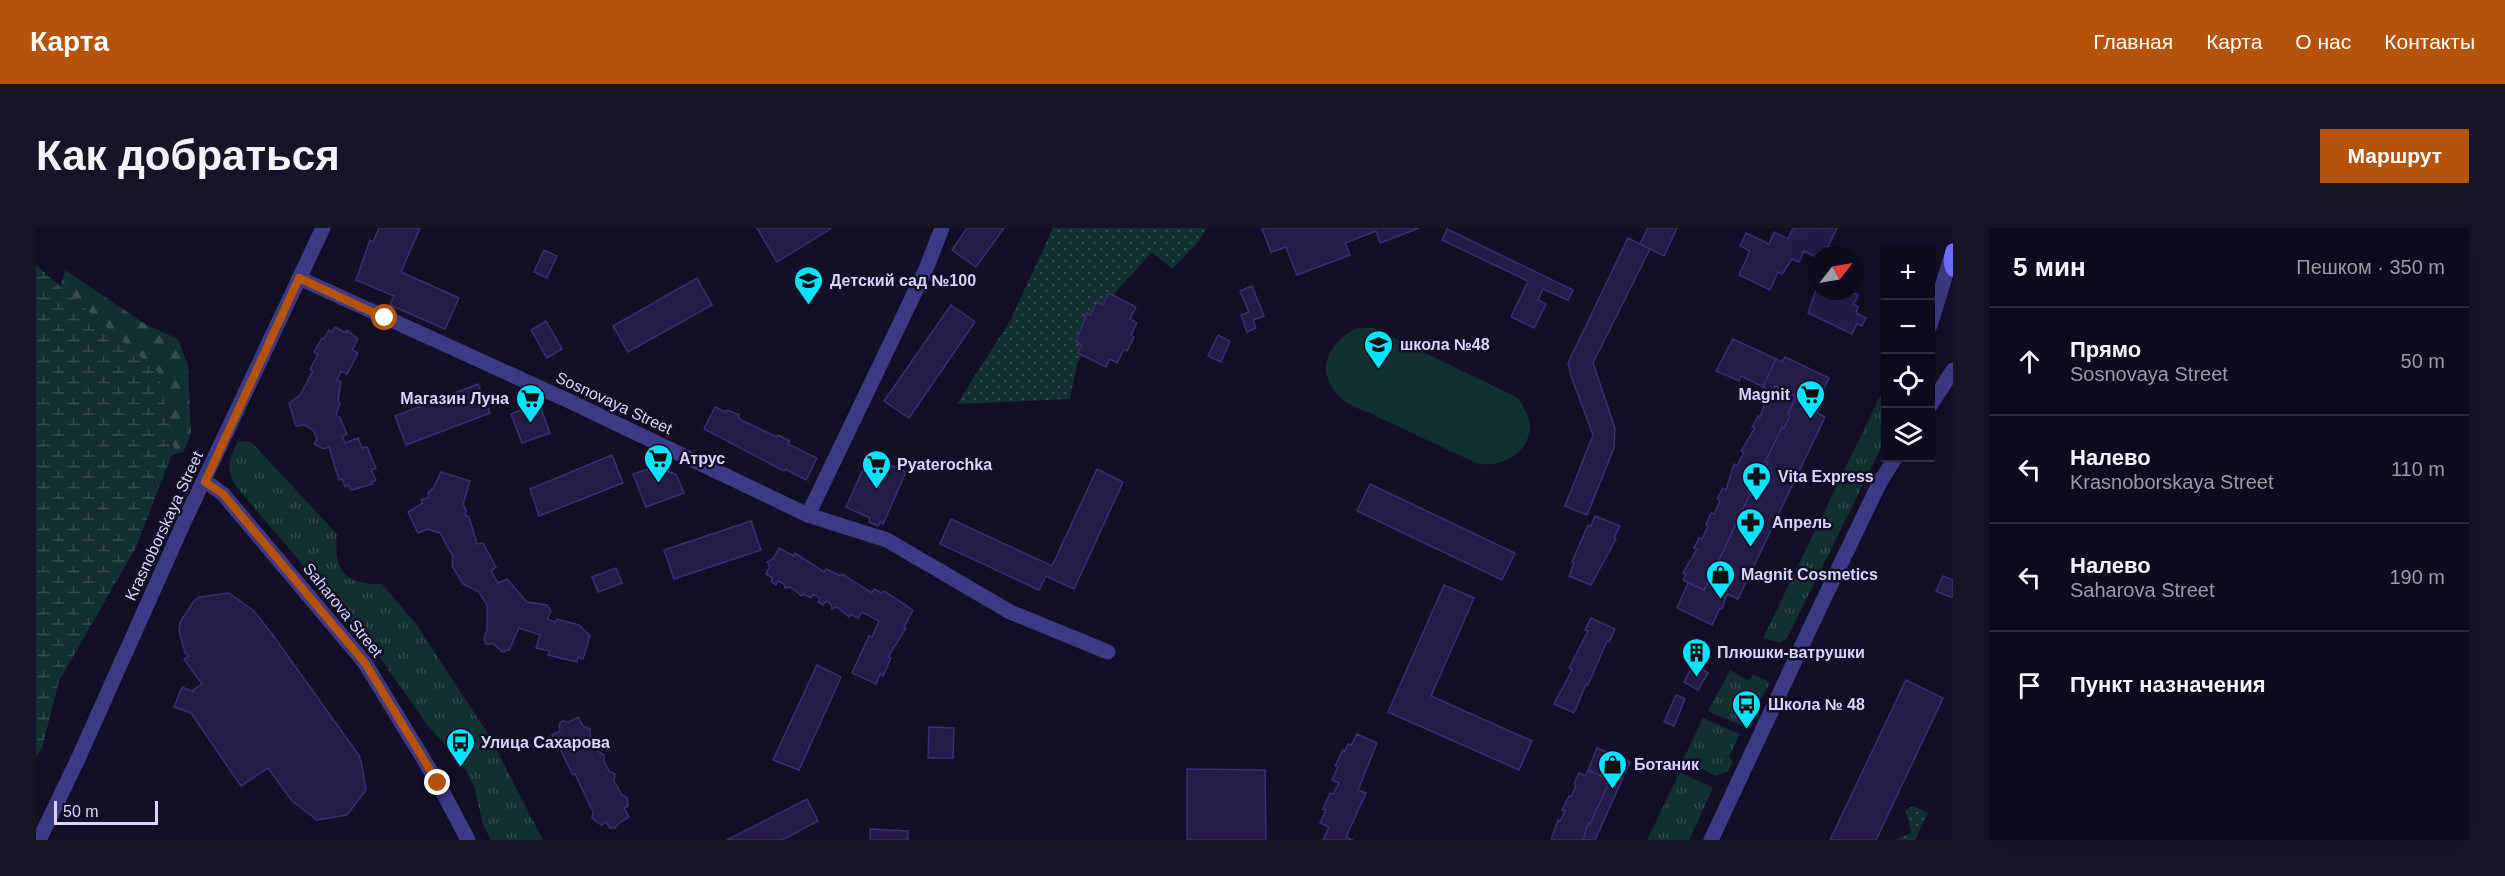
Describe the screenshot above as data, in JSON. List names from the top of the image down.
{
  "streets": {
    "street": ["Sosnovaya Street", "Krasnoborskaya Street", "Saharova Street"]
  },
  "crossings": [
    ["Sosnovaya Street", "Krasnoborskaya Street"],
    ["Krasnoborskaya Street", "Saharova Street"]
  ],
  "places": {
    "school or university": ["Детский сад №100", "школа №48"],
    "supermarket": [
      "Magnit",
      "Магазин Луна",
      "Атрус",
      "Pyaterochka"
    ],
    "pharmacy": ["Vita Express", "Апрель"],
    "shop": ["Magnit Cosmetics", "Ботаник"],
    "building": ["Плюшки-ватрушки"],
    "bus stop": ["Школа № 48", "Улица Сахарова"]
  },
  "scale_bar": "50 m",
  "north": "top right",
  "page": {
    "header": "Карта",
    "nav": [
      "Главная",
      "Карта",
      "О нас",
      "Контакты"
    ],
    "buttons": "Маршрут",
    "title": "Как добраться",
    "heading": ["5 мин", "Пешком · 350 m"],
    "map_buttons": ["+", "−"],
    "list": [
      ["Прямо", "Sosnovaya Street", "50 m"],
      ["Налево", "Krasnoborskaya Street", "110 m"],
      ["Налево", "Saharova Street", "190 m"],
      "Пункт назначения"
    ],
    "scale": "50 m"
  }
}
